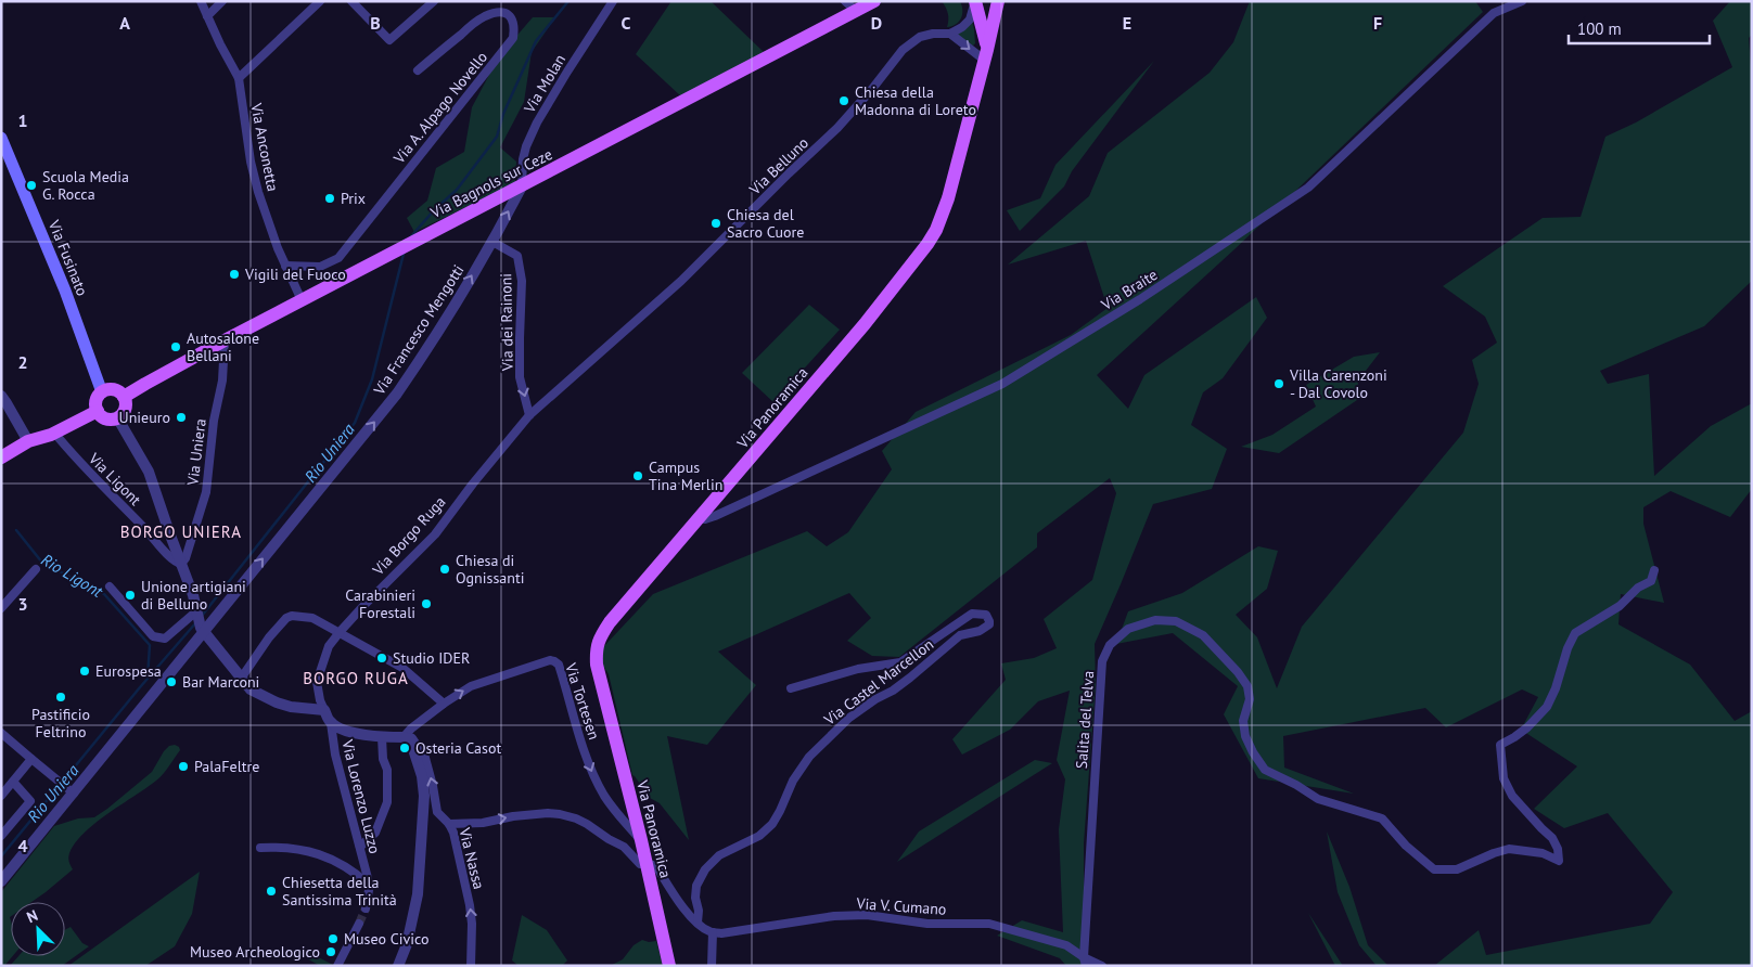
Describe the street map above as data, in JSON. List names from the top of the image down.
{
  "streets": {
    "main road": ["Via Bagnols sur Ceze", "Via Fusinato", "Via Panoramica"],
    "street": [
      "Via Molan",
      "Via A. Alpago Novello",
      "Via Anconetta",
      "Via Belluno",
      "Via Braite",
      "Via dei Rainoni",
      "Via Francesco Mengotti",
      "Via Uniera",
      "Via Ligont",
      "Via Borgo Ruga",
      "Via Castel Marcellon",
      "Via Tortesen",
      "Salita del Telva",
      "Via Lorenzo Luzzo",
      "Via Nassa",
      "Via V. Cumano"
    ]
  },
  "crossings": [
    ["Via Molan", "Via Bagnols sur Ceze"],
    ["Via Molan", "Via Francesco Mengotti"],
    ["Via A. Alpago Novello", "Via Anconetta"],
    ["Via Anconetta", "Via Bagnols sur Ceze"],
    ["Via Belluno", "Via dei Rainoni"],
    ["Via Belluno", "Via Borgo Ruga"],
    ["Via Bagnols sur Ceze", "Via Fusinato"],
    ["Via Bagnols sur Ceze", "Via Francesco Mengotti"],
    ["Via Bagnols sur Ceze", "Via Uniera"],
    ["Via Braite", "Via Panoramica"],
    ["Via dei Rainoni", "Via Francesco Mengotti"],
    ["Via dei Rainoni", "Via Borgo Ruga"],
    ["Via Panoramica", "Via Tortesen"],
    ["Via Uniera", "Via Ligont"],
    ["Via Tortesen", "Via Nassa"],
    ["Salita del Telva", "Via V. Cumano"]
  ],
  "one_way": ["Via dei Rainoni", "Via Francesco Mengotti"],
  "districts": ["BORGO UNIERA", "BORGO RUGA"],
  "water": ["Rio Uniera", "Rio Ligont"],
  "places": [
    "Chiesa della Madonna di Loreto",
    "Scuola Media G. Rocca",
    "Prix",
    "Chiesa del Sacro Cuore",
    "Vigili del Fuoco",
    "Autosalone Bellani",
    "Villa Carenzoni - Dal Covolo",
    "Unieuro",
    "Campus Tina Merlin",
    "Chiesa di Ognissanti",
    "Unione artigiani di Belluno",
    "Carabinieri Forestali",
    "Studio IDER",
    "Eurospesa",
    "Bar Marconi",
    "Pastificio Feltrino",
    "Osteria Casot",
    "PalaFeltre",
    "Chiesetta della Santissima Trinità",
    "Museo Civico",
    "Museo Archeologico"
  ],
  "scale_bar": "100 m",
  "north": "top left",
  "grid": {
    "columns": [
      "A",
      "B",
      "C",
      "D",
      "E",
      "F"
    ],
    "rows": [
      "1",
      "2",
      "3",
      "4"
    ]
  }
}
